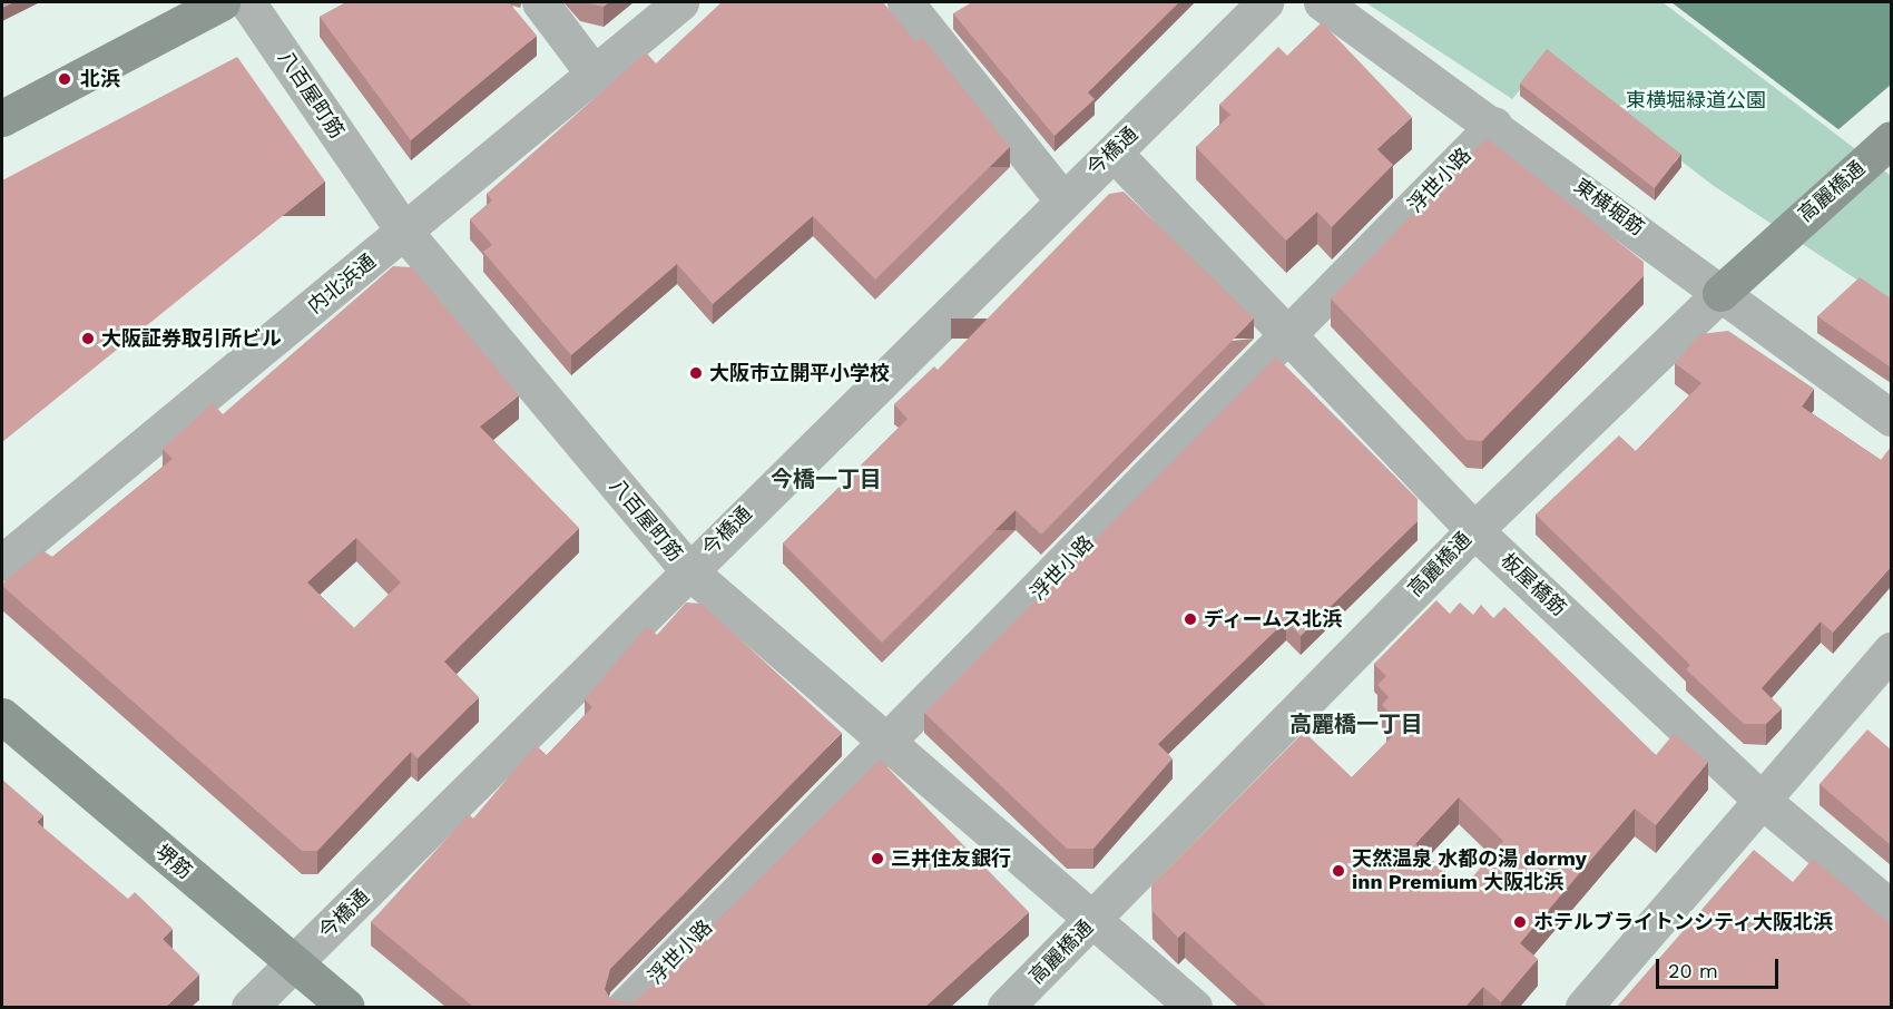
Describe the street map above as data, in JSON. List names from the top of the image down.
{
  "streets": {
    "main road": ["高麗橋通", "堺筋"],
    "street": [
      "八百屋町筋",
      "今橋通",
      "浮世小路",
      "東横堀筋",
      "内北浜通",
      "板屋橋筋"
    ]
  },
  "crossings": [
    ["八百屋町筋", "今橋通"],
    ["八百屋町筋", "浮世小路"],
    ["八百屋町筋", "高麗橋通"],
    ["八百屋町筋", "内北浜通"],
    ["今橋通", "板屋橋筋"],
    ["今橋通", "堺筋"],
    ["浮世小路", "東横堀筋"],
    ["浮世小路", "板屋橋筋"],
    ["高麗橋通", "東横堀筋"],
    ["高麗橋通", "板屋橋筋"]
  ],
  "districts": ["今橋一丁目", "高麗橋一丁目"],
  "parks": ["東横堀緑道公園"],
  "places": [
    "北浜",
    "大阪証券取引所ビル",
    "大阪市立開平小学校",
    "ディームス北浜",
    "三井住友銀行",
    "天然温泉 水都の湯 dormy inn Premium 大阪北浜",
    "ホテルブライトンシティ大阪北浜"
  ],
  "scale_bar": "20 m"
}
